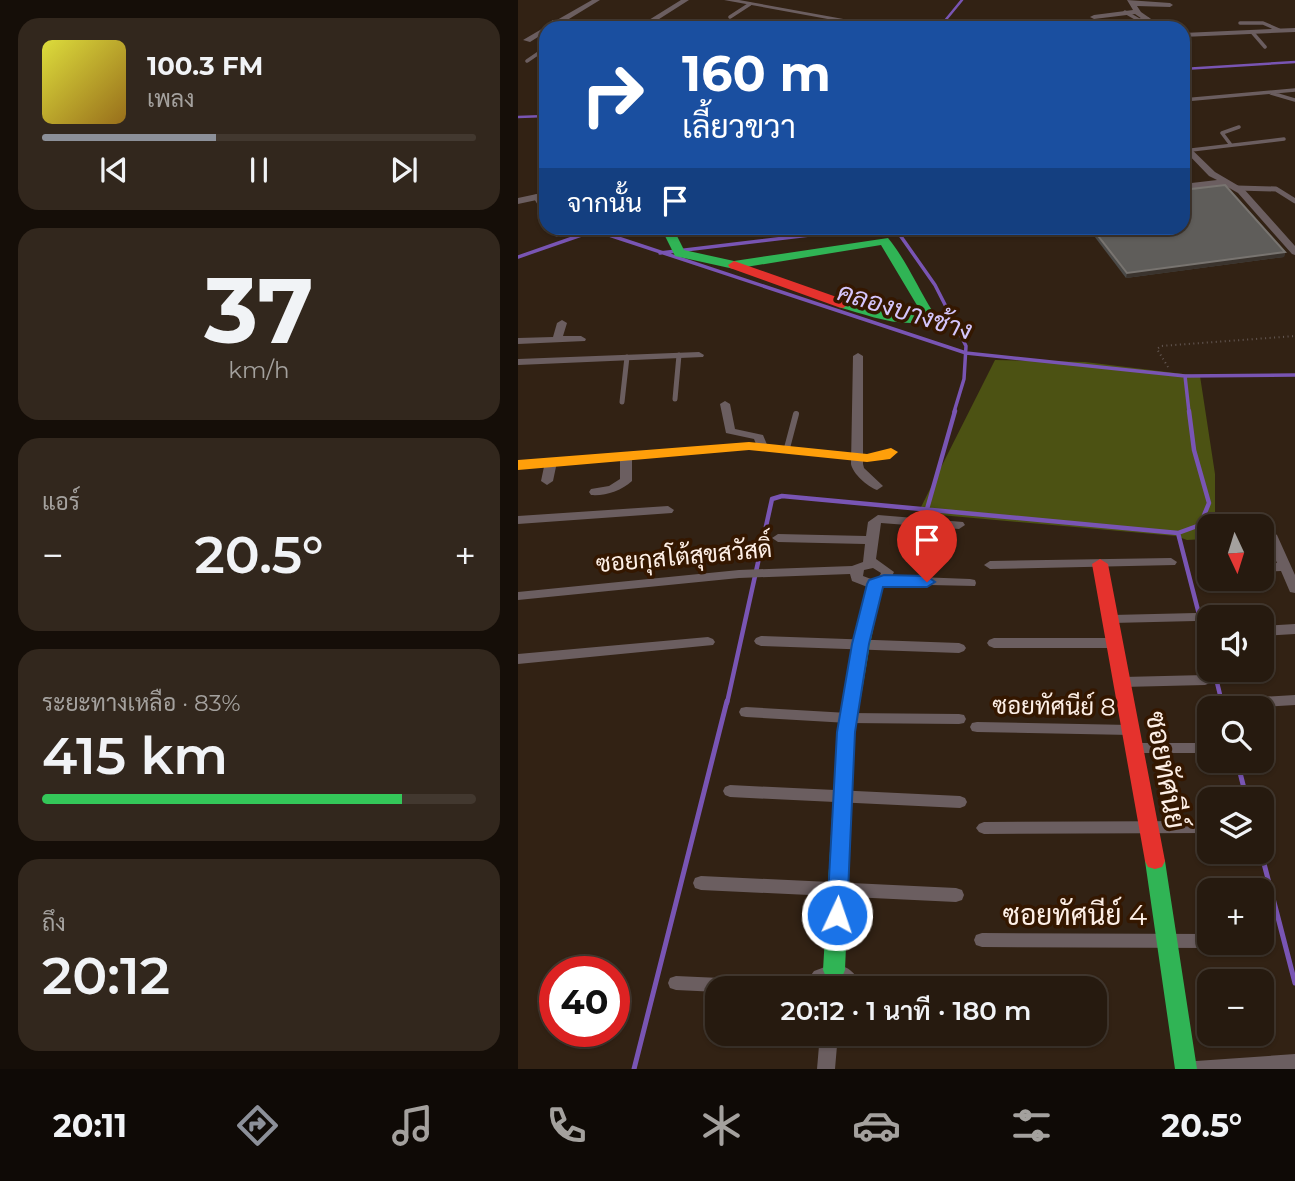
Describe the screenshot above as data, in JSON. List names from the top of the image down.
{
  "streets": {
    "street": [
      "ซอยกุสโต้สุขสวัสดิ์",
      "ซอยทัศนีย์ 8",
      "ซอยทัศนีย์",
      "ซอยทัศนีย์ 4"
    ]
  },
  "crossings": [
    ["ซอยทัศนีย์ 8", "ซอยทัศนีย์"],
    ["ซอยทัศนีย์", "ซอยทัศนีย์ 4"]
  ],
  "water": ["คลองบางช้าง"],
  "north": "bottom",
  "page": {
    "turn": ["160 m", "เลี้ยวขวา"],
    "song": ["100.3 FM", "เพลง"],
    "then": "จากนั้น",
    "tile": [
      ["37", "km/h"],
      "แอร์",
      ["ระยะทางเหลือ · 83%", "415 km"],
      ["ถึง", "20:12"]
    ],
    "map_buttons": ["+", "−"],
    "heat": ["−", "20.5°", "+"],
    "limit": "40",
    "trip": "20:12 · 1 นาที · 180 m",
    "tabs": ["20:11", "20.5°"]
  }
}
